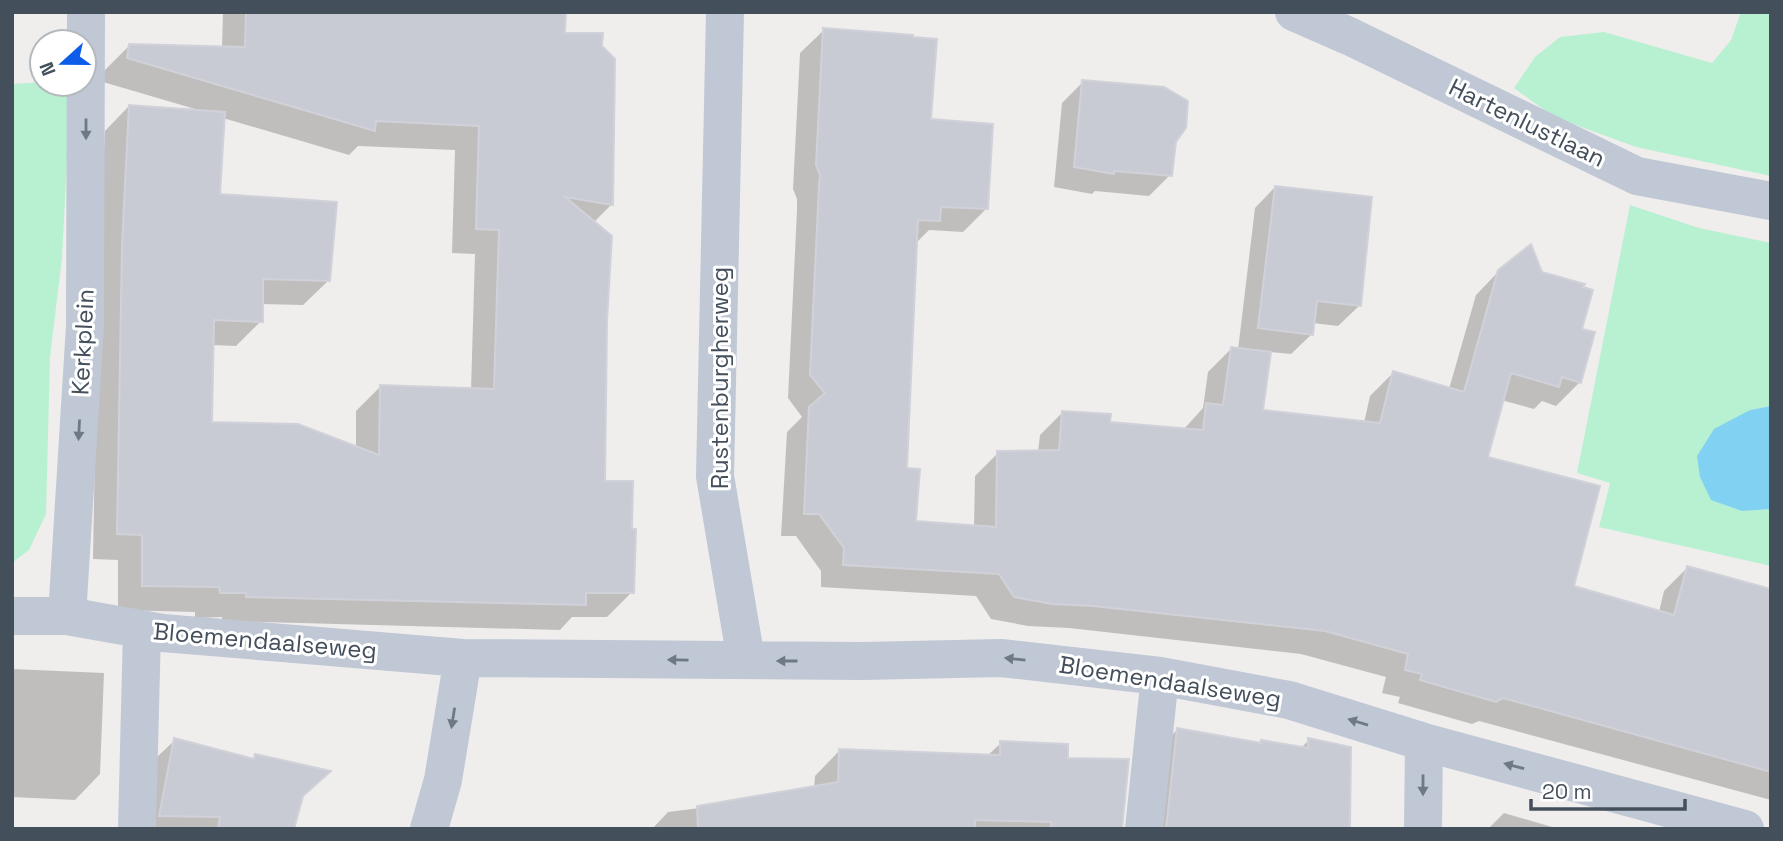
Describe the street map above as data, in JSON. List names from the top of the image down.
{
  "streets": {
    "street": [
      "Hartenlustlaan",
      "Kerkplein",
      "Rustenburgherweg",
      "Bloemendaalseweg"
    ]
  },
  "crossings": [
    ["Kerkplein", "Bloemendaalseweg"],
    ["Rustenburgherweg", "Bloemendaalseweg"]
  ],
  "one_way": ["Kerkplein", "Bloemendaalseweg"],
  "scale_bar": "20 m",
  "north": "left"
}
